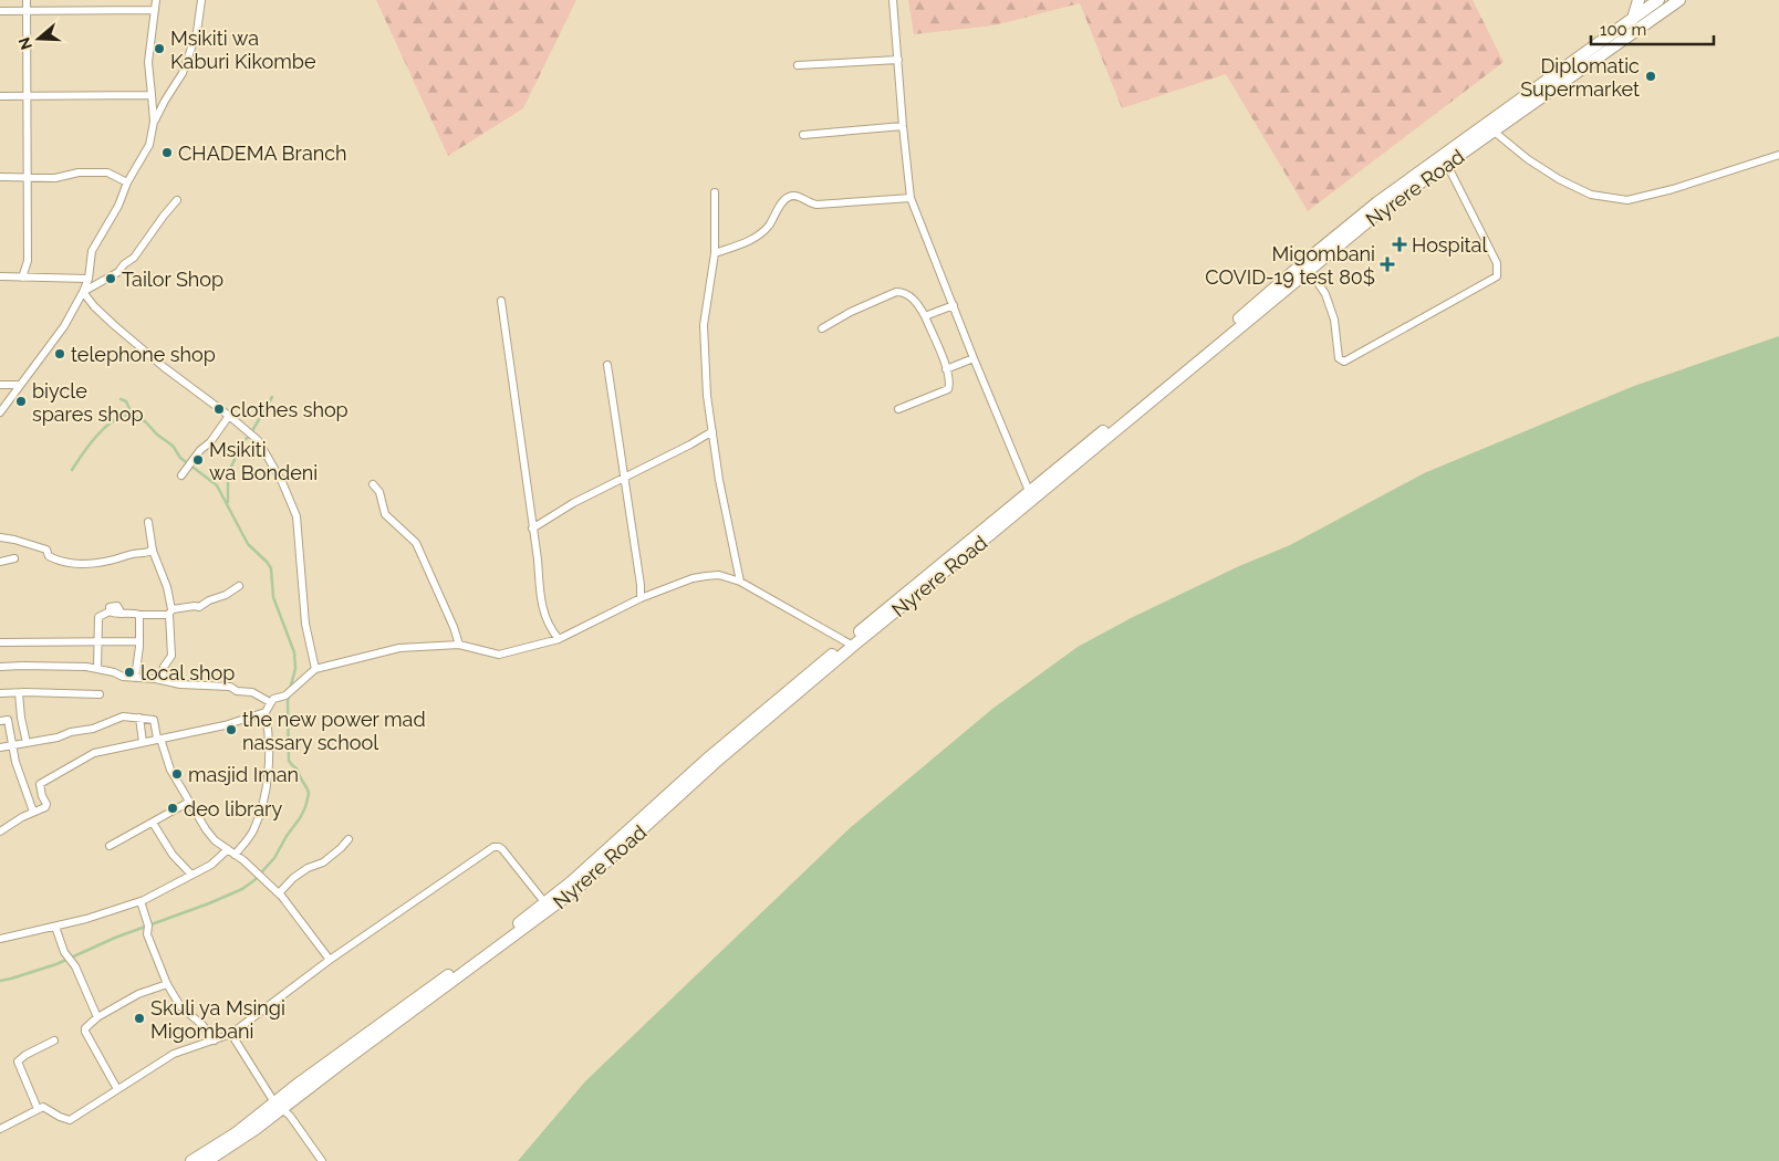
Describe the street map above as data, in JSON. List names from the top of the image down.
{
  "streets": {
    "main road": ["Nyrere Road"]
  },
  "places": {
    "other": [
      "Msikiti wa Kaburi Kikombe",
      "Diplomatic Supermarket",
      "CHADEMA Branch",
      "Tailor Shop",
      "telephone shop",
      "biycle spares shop",
      "clothes shop",
      "Msikiti wa Bondeni",
      "local shop",
      "the new power mad nassary school",
      "masjid Iman",
      "deo library",
      "Skuli ya Msingi Migombani"
    ],
    "health": ["Hospital", "Migombani COVID-19 test 80$"]
  },
  "scale_bar": "100 m",
  "north": "left"
}
